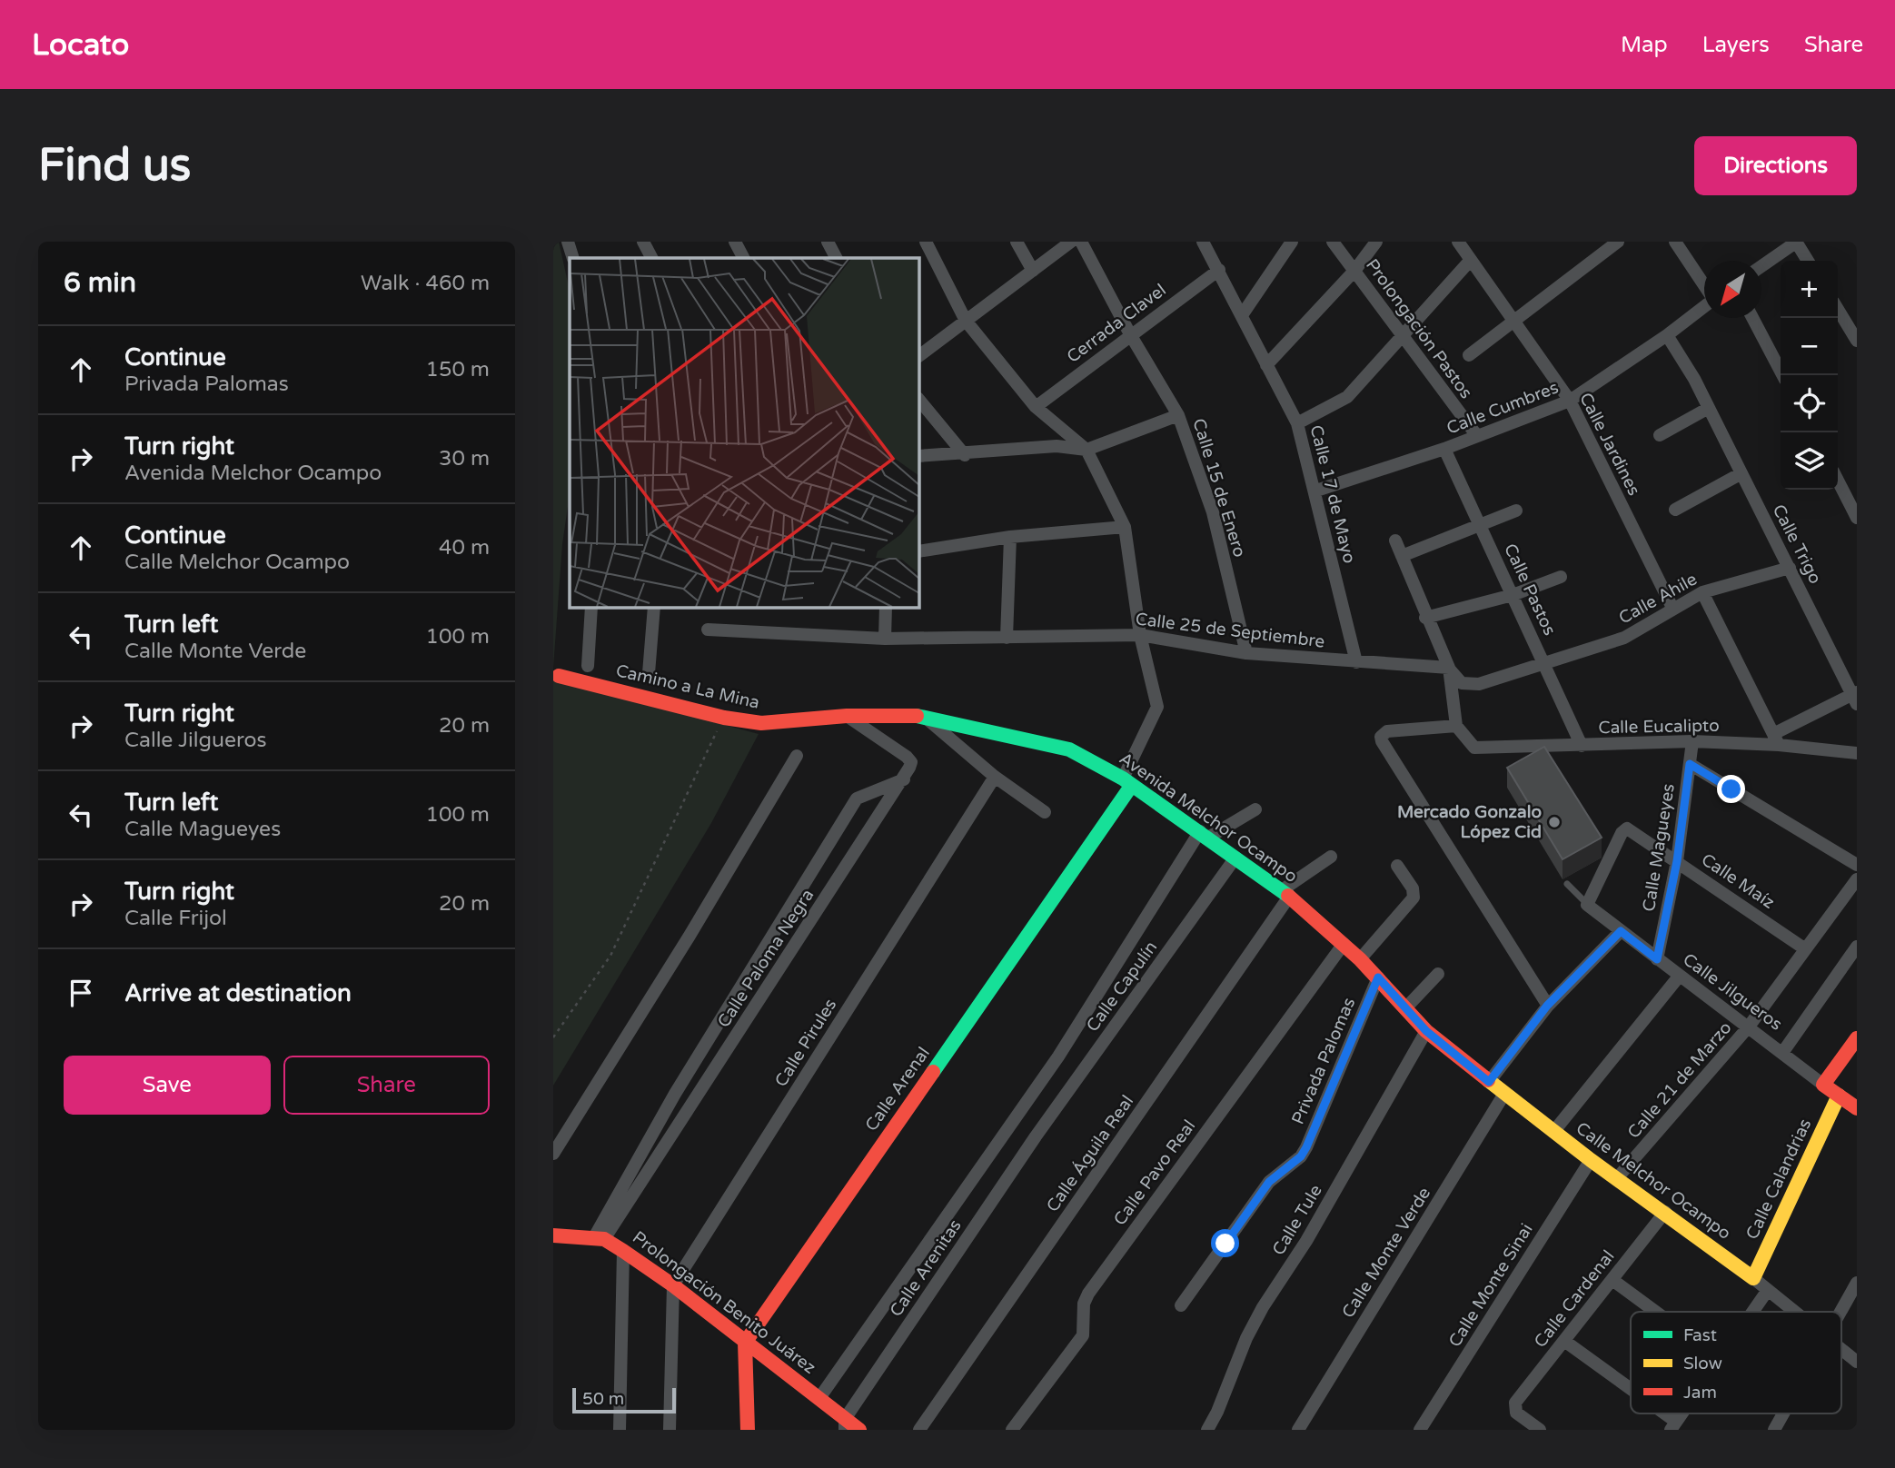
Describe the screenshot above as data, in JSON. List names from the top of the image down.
{
  "streets": {
    "street": [
      "Cerrada Clavel",
      "Prolongación Pastos",
      "Calle Cumbres",
      "Calle Jardines",
      "Calle 15 de Enero",
      "Calle 17 de Mayo",
      "Calle Trigo",
      "Calle Pastos",
      "Calle Ahile",
      "Calle 25 de Septiembre",
      "Camino a La Mina",
      "Calle Eucalipto",
      "Avenida Melchor Ocampo",
      "Calle Magueyes",
      "Calle Maíz",
      "Calle Paloma Negra",
      "Calle Capulín",
      "Calle Jilgueros",
      "Calle Pirules",
      "Privada Palomas",
      "Calle 21 de Marzo",
      "Calle Arenal",
      "Calle Águila Real",
      "Calle Pavo Real",
      "Calle Calandrias",
      "Calle Melchor Ocampo",
      "Calle Tule",
      "Calle Monte Verde",
      "Calle Arenitas",
      "Calle Monte Sinai",
      "Calle Cardenal",
      "Prolongación Benito Juárez"
    ]
  },
  "crossings": [
    ["Cerrada Clavel", "Calle 15 de Enero"],
    ["Cerrada Clavel", "Calle 17 de Mayo"],
    ["Prolongación Pastos", "Calle Cumbres"],
    ["Calle Cumbres", "Calle Jardines"],
    ["Calle Cumbres", "Calle 17 de Mayo"],
    ["Calle Cumbres", "Calle Trigo"],
    ["Calle Cumbres", "Calle Pastos"],
    ["Calle Jardines", "Calle Ahile"],
    ["Calle 15 de Enero", "Calle 25 de Septiembre"],
    ["Calle 17 de Mayo", "Calle 25 de Septiembre"],
    ["Calle Trigo", "Calle Ahile"],
    ["Calle Pastos", "Calle Ahile"],
    ["Calle Pastos", "Calle Eucalipto"],
    ["Calle Ahile", "Calle 25 de Septiembre"],
    ["Camino a La Mina", "Avenida Melchor Ocampo"],
    ["Calle Eucalipto", "Calle Magueyes"],
    ["Avenida Melchor Ocampo", "Calle Capulín"],
    ["Avenida Melchor Ocampo", "Privada Palomas"],
    ["Avenida Melchor Ocampo", "Calle Arenal"],
    ["Avenida Melchor Ocampo", "Calle Águila Real"],
    ["Avenida Melchor Ocampo", "Calle Pavo Real"],
    ["Avenida Melchor Ocampo", "Calle Melchor Ocampo"],
    ["Avenida Melchor Ocampo", "Calle Tule"],
    ["Calle Magueyes", "Calle Maíz"],
    ["Calle Magueyes", "Calle Jilgueros"],
    ["Calle Maíz", "Calle Jilgueros"],
    ["Calle Maíz", "Calle 21 de Marzo"],
    ["Calle Paloma Negra", "Prolongación Benito Juárez"],
    ["Calle Capulín", "Calle Arenitas"],
    ["Calle Jilgueros", "Calle 21 de Marzo"],
    ["Calle Jilgueros", "Calle Calandrias"],
    ["Calle Pirules", "Prolongación Benito Juárez"],
    ["Calle 21 de Marzo", "Calle Melchor Ocampo"],
    ["Calle Arenal", "Prolongación Benito Juárez"],
    ["Calle Calandrias", "Calle Melchor Ocampo"],
    ["Calle Melchor Ocampo", "Calle Tule"],
    ["Calle Melchor Ocampo", "Calle Monte Verde"],
    ["Calle Melchor Ocampo", "Calle Monte Sinai"],
    ["Calle Melchor Ocampo", "Calle Cardenal"],
    ["Calle Arenitas", "Prolongación Benito Juárez"]
  ],
  "places": ["Mercado Gonzalo López Cid"],
  "legend": ["Fast", "Slow", "Jam"],
  "scale_bar": "50 m",
  "north": "bottom left",
  "page": {
    "header": "Locato",
    "nav": ["Map", "Layers", "Share"],
    "buttons": [
      "Directions",
      ["Save", "Share"]
    ],
    "title": "Find us",
    "heading": ["6 min", "Walk · 460 m"],
    "map_buttons": ["+", "−"],
    "list": [
      ["Continue", "Privada Palomas", "150 m"],
      ["Turn right", "Avenida Melchor Ocampo", "30 m"],
      ["Continue", "Calle Melchor Ocampo", "40 m"],
      ["Turn left", "Calle Monte Verde", "100 m"],
      ["Turn right", "Calle Jilgueros", "20 m"],
      ["Turn left", "Calle Magueyes", "100 m"],
      ["Turn right", "Calle Frijol", "20 m"],
      "Arrive at destination"
    ],
    "scale": "50 m"
  }
}
